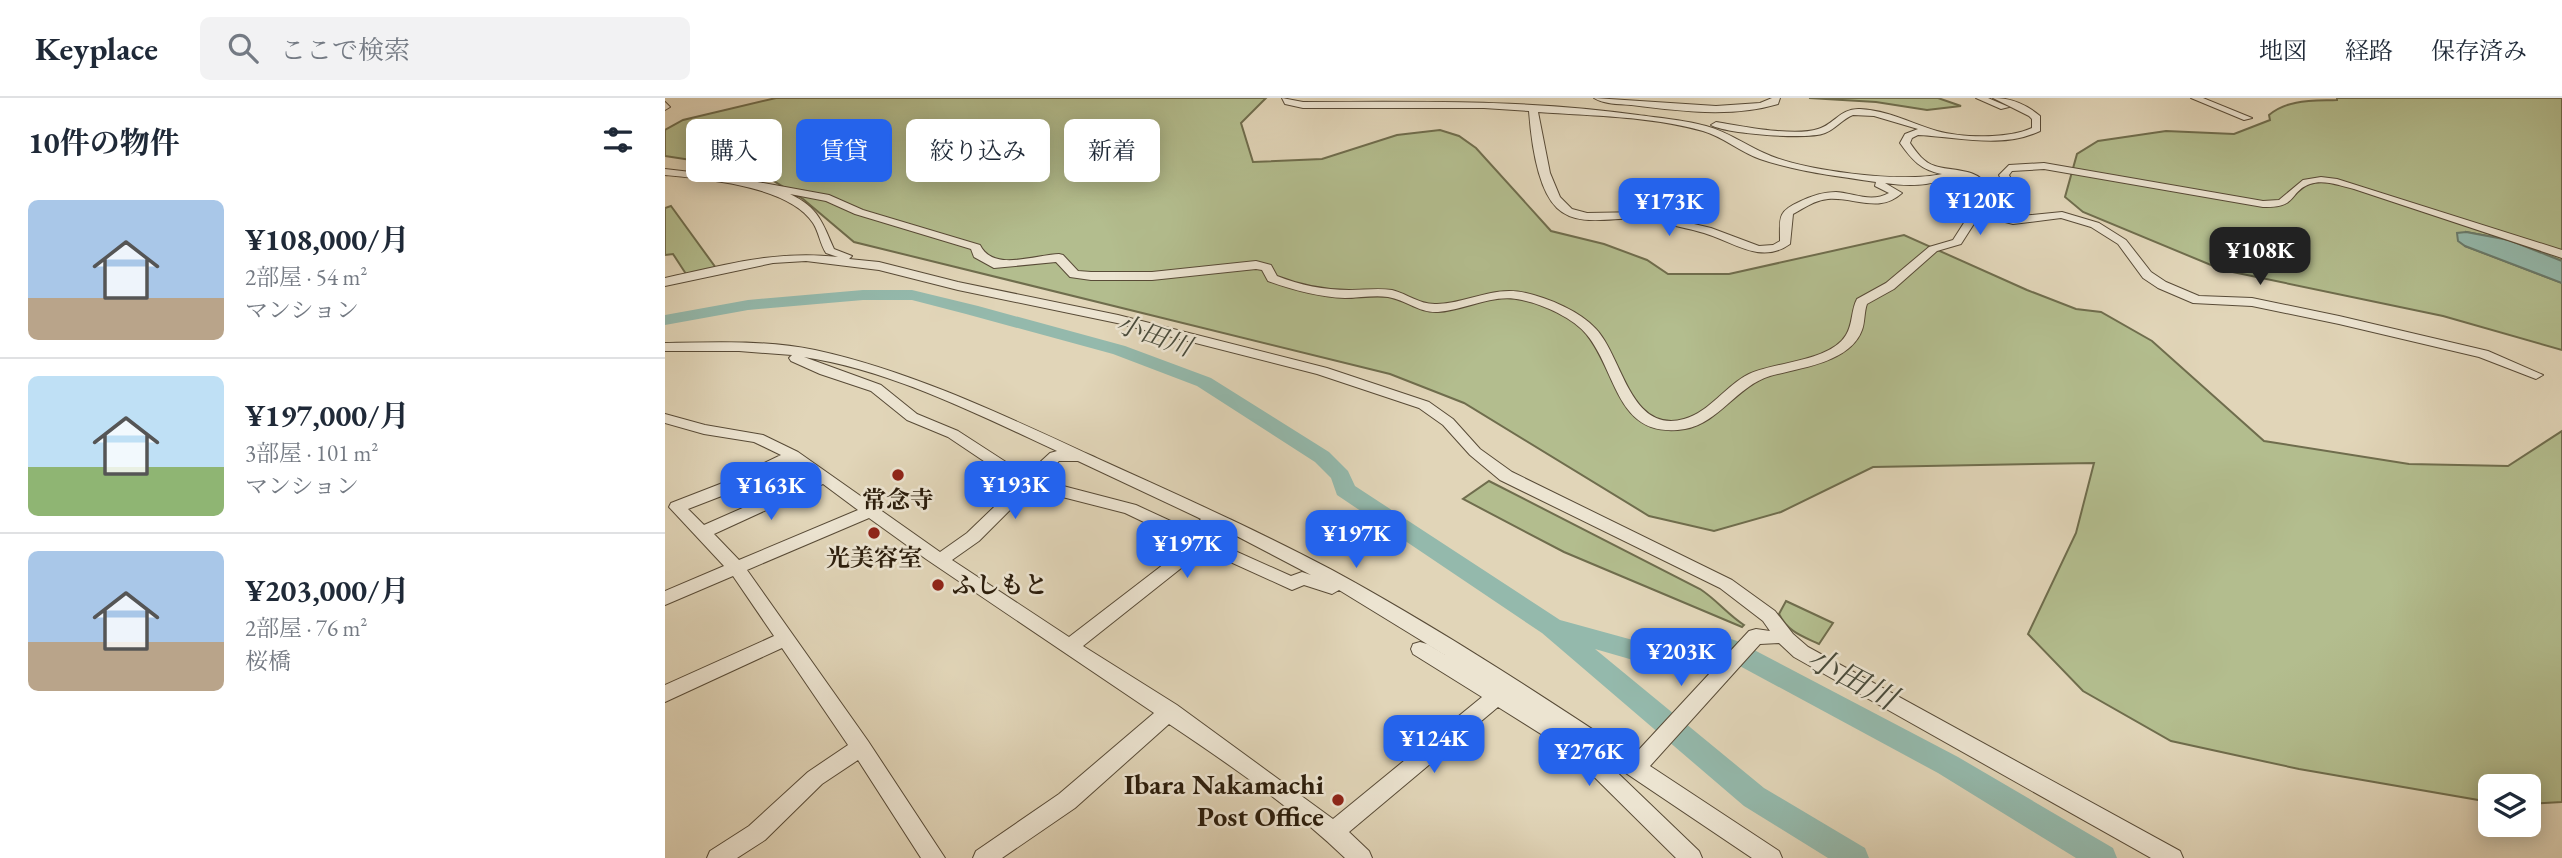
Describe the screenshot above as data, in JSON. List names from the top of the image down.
{
  "water": ["小田川"],
  "places": [
    "常念寺",
    "光美容室",
    "ふしもと",
    "Ibara Nakamachi Post Office"
  ],
  "page": {
    "header": "Keyplace",
    "search": "ここで検索",
    "nav": ["地図", "経路", "保存済み"],
    "heading": "10件の物件",
    "chip": [
      "購入",
      "賃貸",
      "絞り込み",
      "新着"
    ],
    "price": [
      "¥120K",
      "¥173K",
      "¥108K",
      "¥193K",
      "¥163K",
      "¥197K",
      "¥197K",
      "¥203K",
      "¥124K",
      "¥276K"
    ],
    "list": [
      {
        "name": "¥108,000/月",
        "note": "2部屋 · 54 m² · マンション"
      },
      {
        "name": "¥197,000/月",
        "note": "3部屋 · 101 m² · マンション"
      },
      {
        "name": "¥203,000/月",
        "note": "2部屋 · 76 m² · 桜橋"
      }
    ]
  }
}
